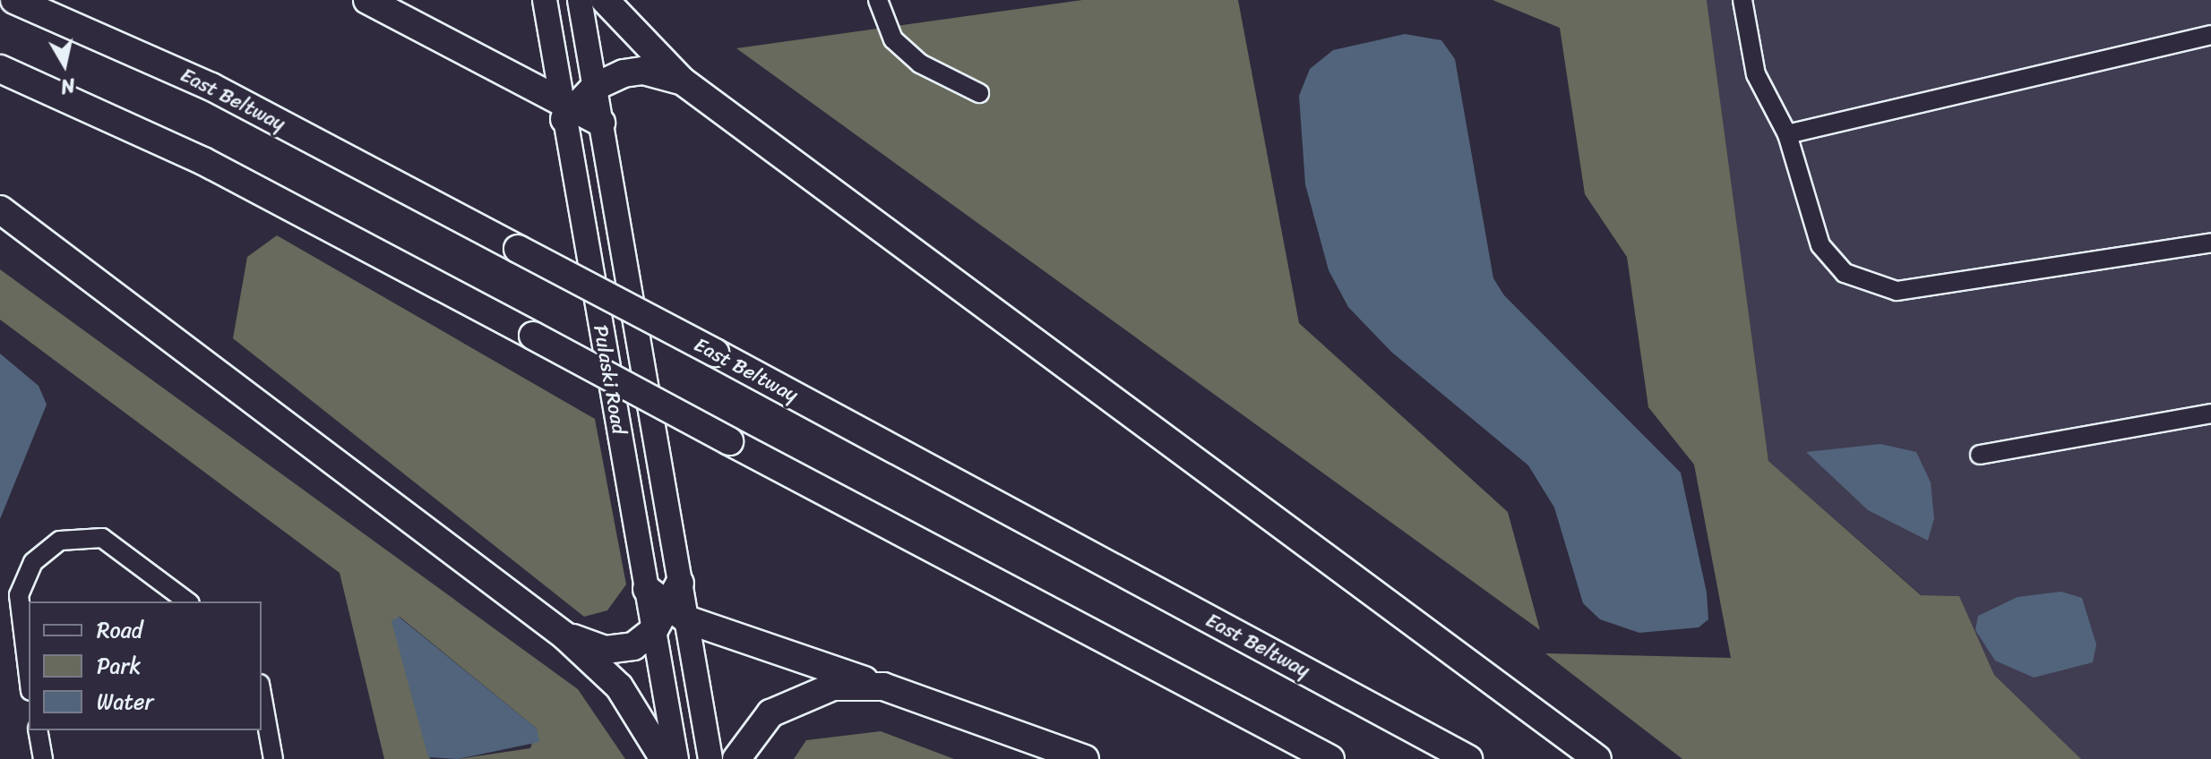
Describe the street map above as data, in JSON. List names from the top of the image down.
{
  "streets": {
    "highway": ["East Beltway"],
    "main road": ["Pulaski Road"]
  },
  "legend": ["Road", "Park", "Water"],
  "north": "bottom"
}
